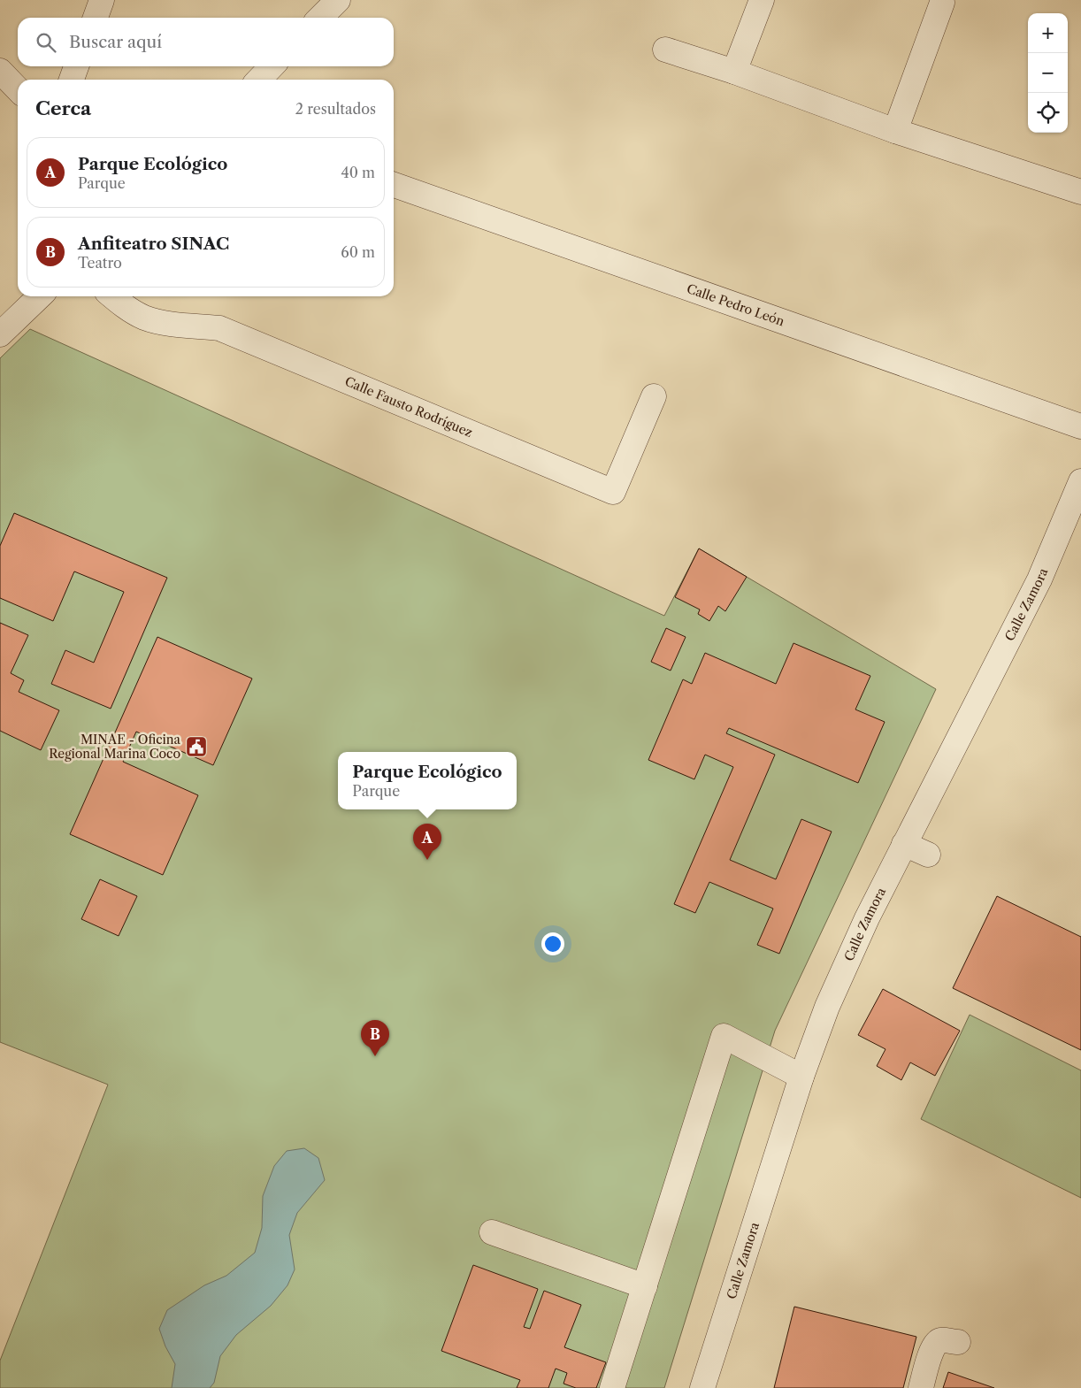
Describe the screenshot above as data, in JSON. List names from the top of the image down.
{
  "streets": {
    "street": ["Calle Pedro León", "Calle Fausto Rodríguez", "Calle Zamora"]
  },
  "places": {
    "public building": ["MINAE - Oficina Regional Marina Coco"]
  },
  "page": {
    "map_buttons": ["+", "−"],
    "search": "Buscar aquí",
    "heading": ["Cerca", "2 resultados"],
    "list": [
      {
        "mark": "A",
        "name": "Parque Ecológico",
        "note": "Parque",
        "value": "40 m"
      },
      {
        "mark": "B",
        "name": "Anfiteatro SINAC",
        "note": "Teatro",
        "value": "60 m"
      }
    ],
    "popup": ["Parque Ecológico", "Parque"],
    "pins": ["A", "B"]
  }
}
